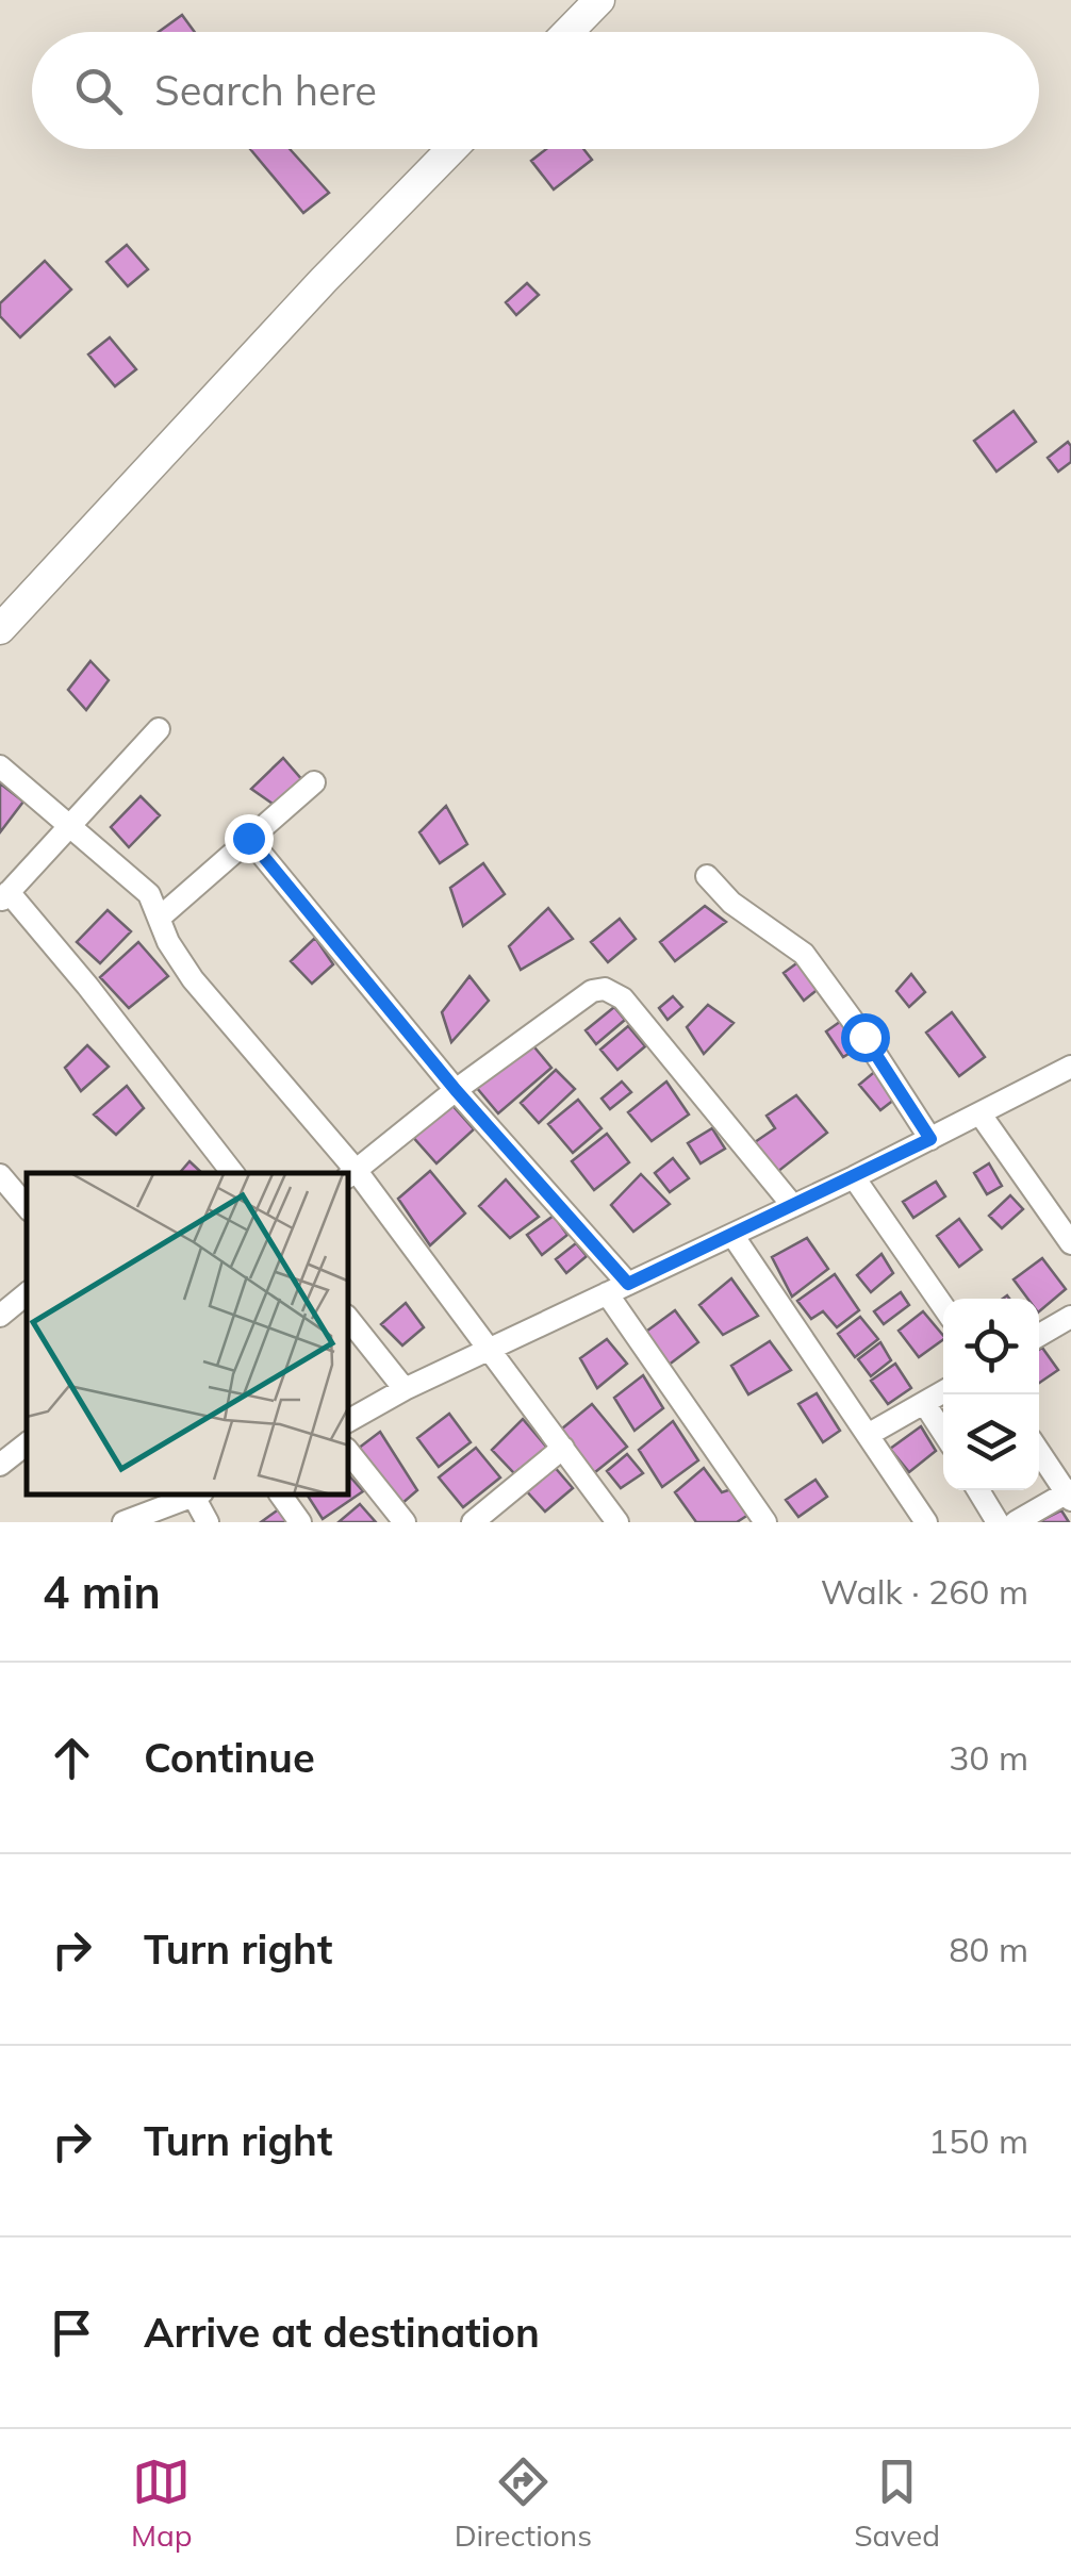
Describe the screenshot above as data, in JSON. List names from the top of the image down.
{
  "page": {
    "search": "Search here",
    "heading": ["4 min", "Walk · 260 m"],
    "list": [
      ["Continue", "30 m"],
      ["Turn right", "80 m"],
      ["Turn right", "150 m"],
      "Arrive at destination"
    ],
    "nav": ["Map", "Directions", "Saved"]
  }
}
